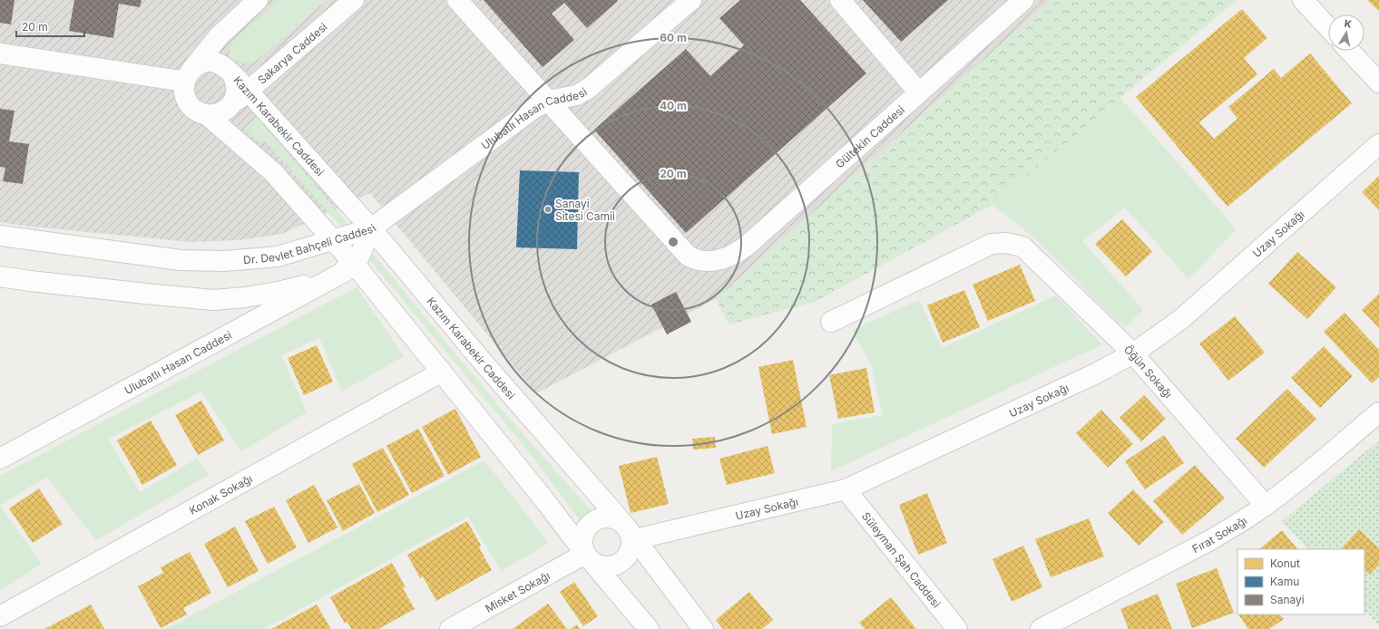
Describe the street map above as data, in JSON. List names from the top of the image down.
{
  "streets": {
    "street": [
      "Sakarya Caddesi",
      "Ulubatlı Hasan Caddesi",
      "Kazım Karabekir Caddesi",
      "Gültekin Caddesi",
      "Uzay Sokağı",
      "Dr. Devlet Bahçeli Caddesi",
      "Öğün Sokağı",
      "Konak Sokağı",
      "Fırat Sokağı",
      "Süleyman Şah Caddesi",
      "Misket Sokağı"
    ]
  },
  "crossings": [
    ["Sakarya Caddesi", "Kazım Karabekir Caddesi"],
    ["Ulubatlı Hasan Caddesi", "Kazım Karabekir Caddesi"],
    ["Ulubatlı Hasan Caddesi", "Gültekin Caddesi"],
    ["Ulubatlı Hasan Caddesi", "Dr. Devlet Bahçeli Caddesi"],
    ["Kazım Karabekir Caddesi", "Uzay Sokağı"],
    ["Kazım Karabekir Caddesi", "Dr. Devlet Bahçeli Caddesi"],
    ["Kazım Karabekir Caddesi", "Misket Sokağı"],
    ["Uzay Sokağı", "Öğün Sokağı"],
    ["Uzay Sokağı", "Süleyman Şah Caddesi"],
    ["Uzay Sokağı", "Misket Sokağı"],
    ["Öğün Sokağı", "Fırat Sokağı"]
  ],
  "places": ["Sanayi Sitesi Camii"],
  "legend": ["Konut", "Kamu", "Sanayi"],
  "scale_bar": "20 m",
  "north": "top",
  "rings": ["60 m", "40 m", "20 m"]
}
